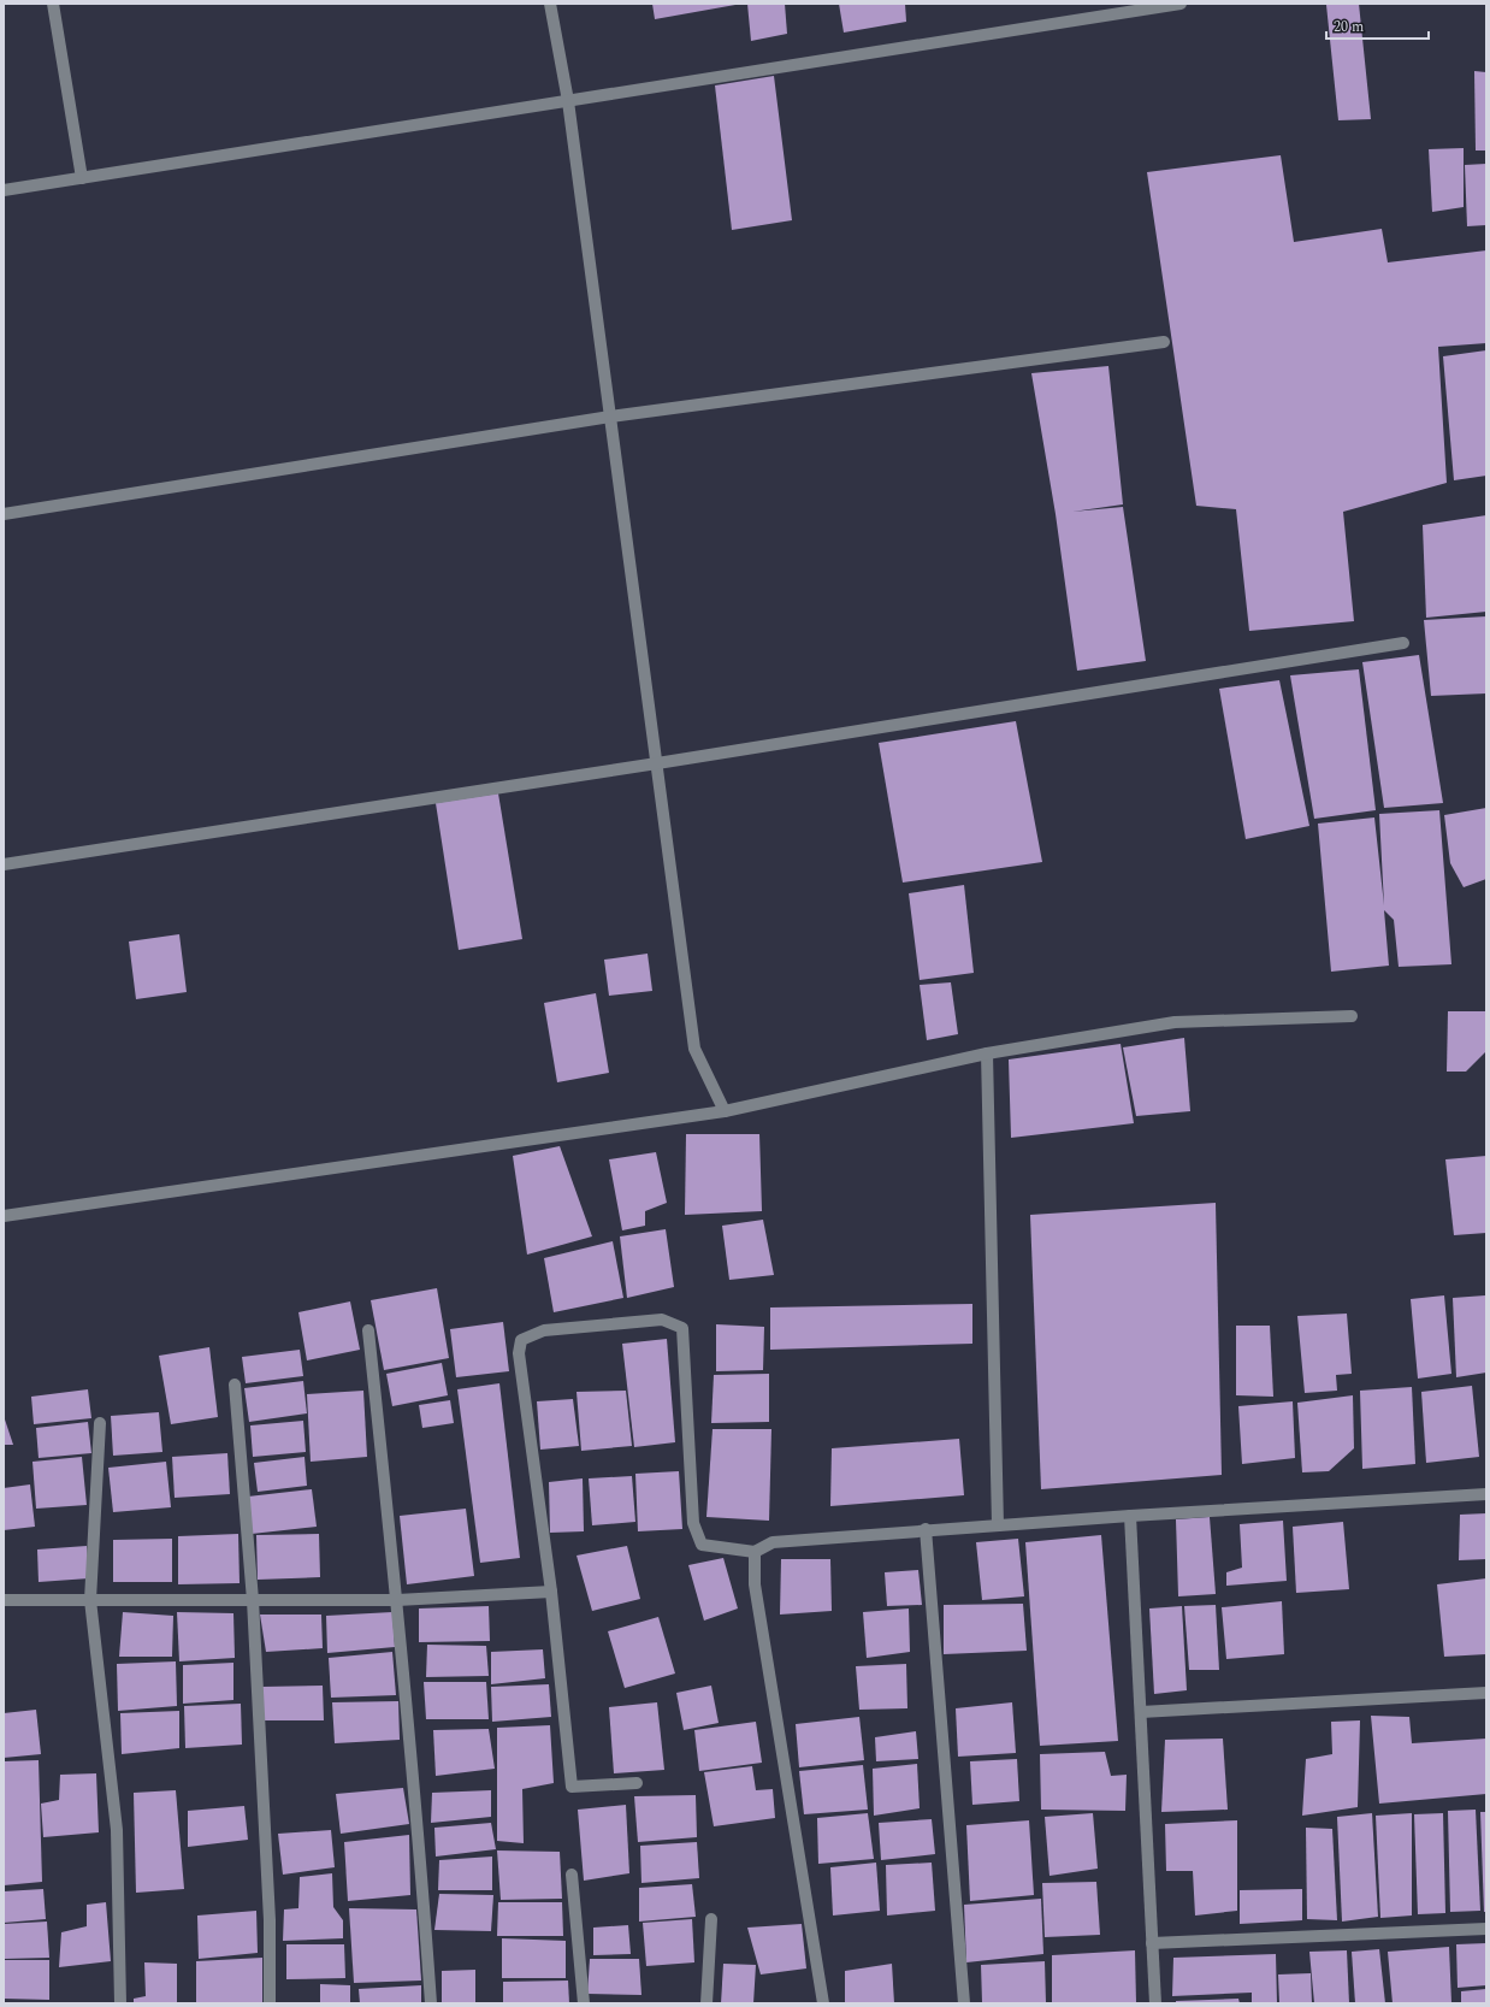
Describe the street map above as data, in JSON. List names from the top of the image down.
{
  "scale_bar": "20 m"
}
